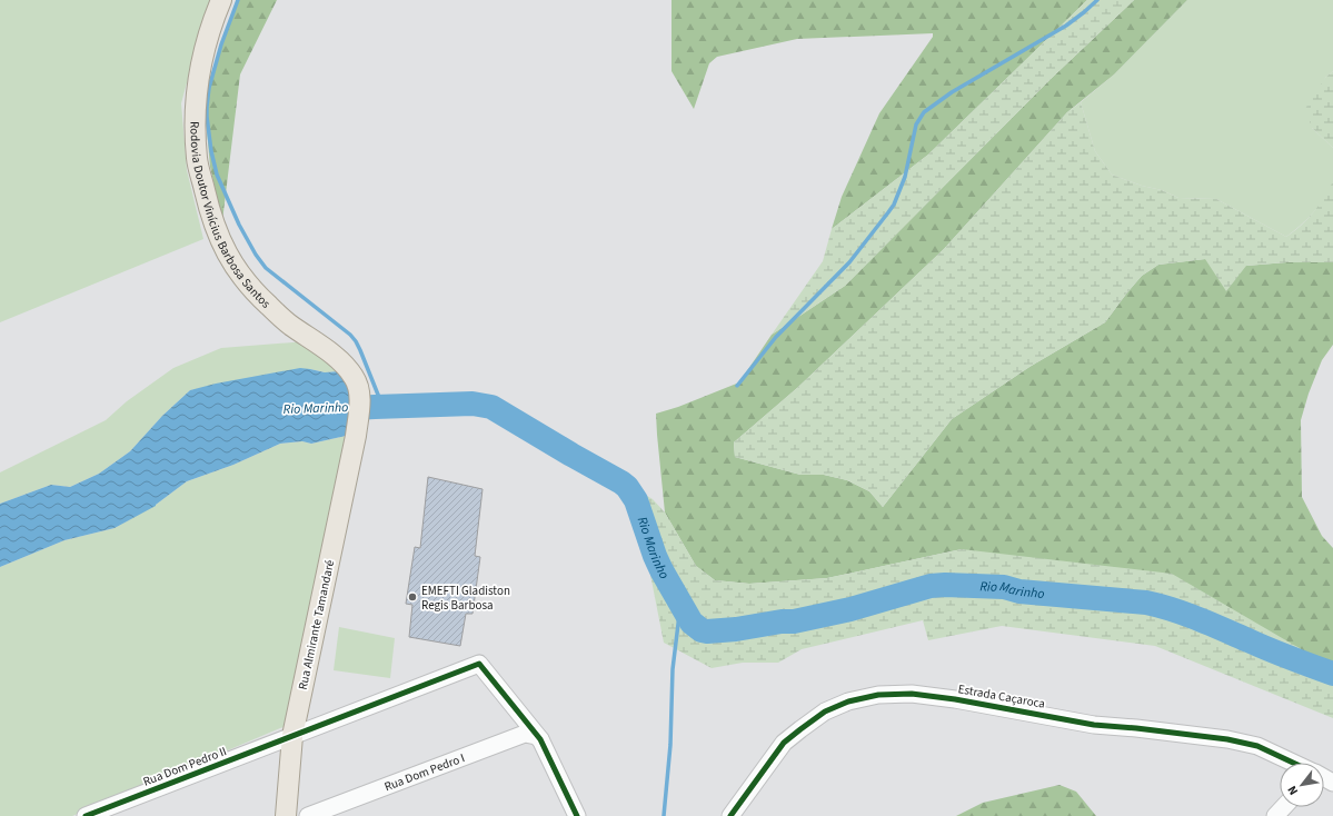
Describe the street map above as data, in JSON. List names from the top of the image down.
{
  "streets": {
    "main road": ["Rodovia Doutor Vinícius Barbosa Santos", "Rua Almirante Tamandaré"],
    "street": ["Estrada Caçaroca", "Rua Dom Pedro II", "Rua Dom Pedro I"]
  },
  "crossings": [
    ["Rodovia Doutor Vinícius Barbosa Santos", "Rua Almirante Tamandaré"],
    ["Rua Almirante Tamandaré", "Rua Dom Pedro II"],
    ["Rua Dom Pedro II", "Rua Dom Pedro I"]
  ],
  "water": ["Rio Marinho"],
  "places": ["EMEFTI Gladiston Regis Barbosa"],
  "north": "bottom left"
}
